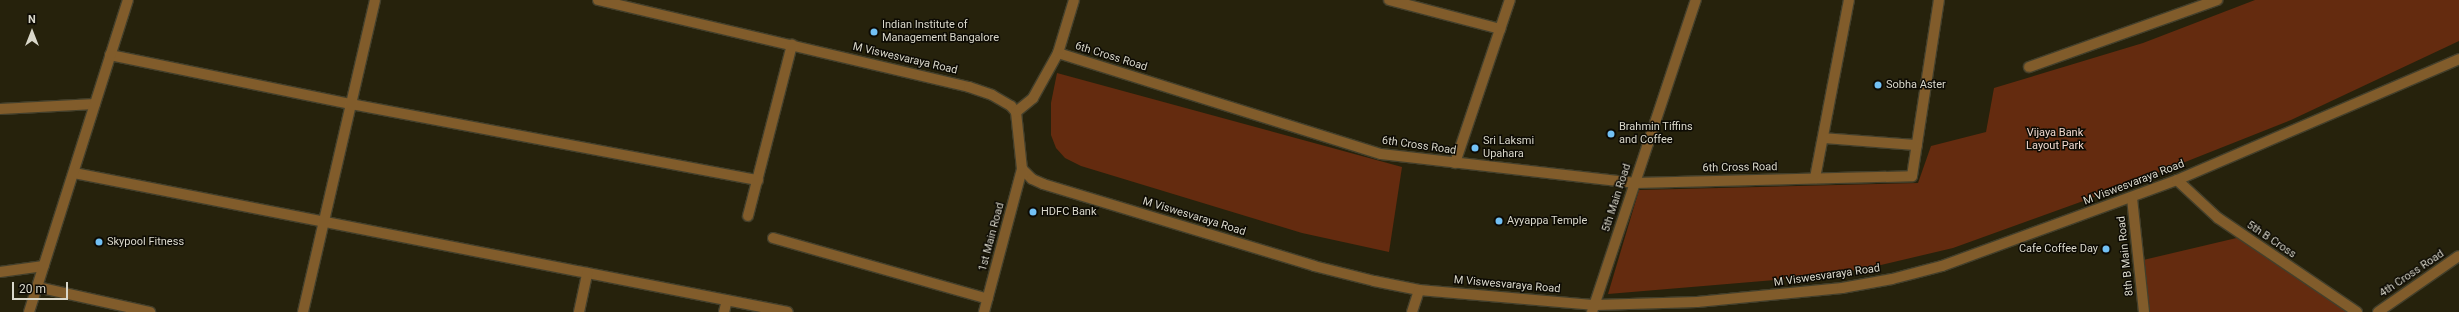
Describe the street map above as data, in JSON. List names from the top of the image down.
{
  "streets": {
    "street": [
      "6th Cross Road",
      "M Viswesvaraya Road",
      "5th Main Road",
      "1st Main Road",
      "5th B Cross",
      "8th B Main Road",
      "4th Cross Road"
    ]
  },
  "crossings": [
    ["6th Cross Road", "5th Main Road"],
    ["M Viswesvaraya Road", "5th Main Road"],
    ["M Viswesvaraya Road", "1st Main Road"],
    ["M Viswesvaraya Road", "5th B Cross"],
    ["M Viswesvaraya Road", "8th B Main Road"]
  ],
  "parks": ["Vijaya Bank Layout Park"],
  "places": [
    "Indian Institute of Management Bangalore",
    "Sobha Aster",
    "Brahmin Tiffins and Coffee",
    "Sri Laksmi Upahara",
    "HDFC Bank",
    "Ayyappa Temple",
    "Skypool Fitness",
    "Cafe Coffee Day"
  ],
  "scale_bar": "20 m",
  "north": "top"
}
